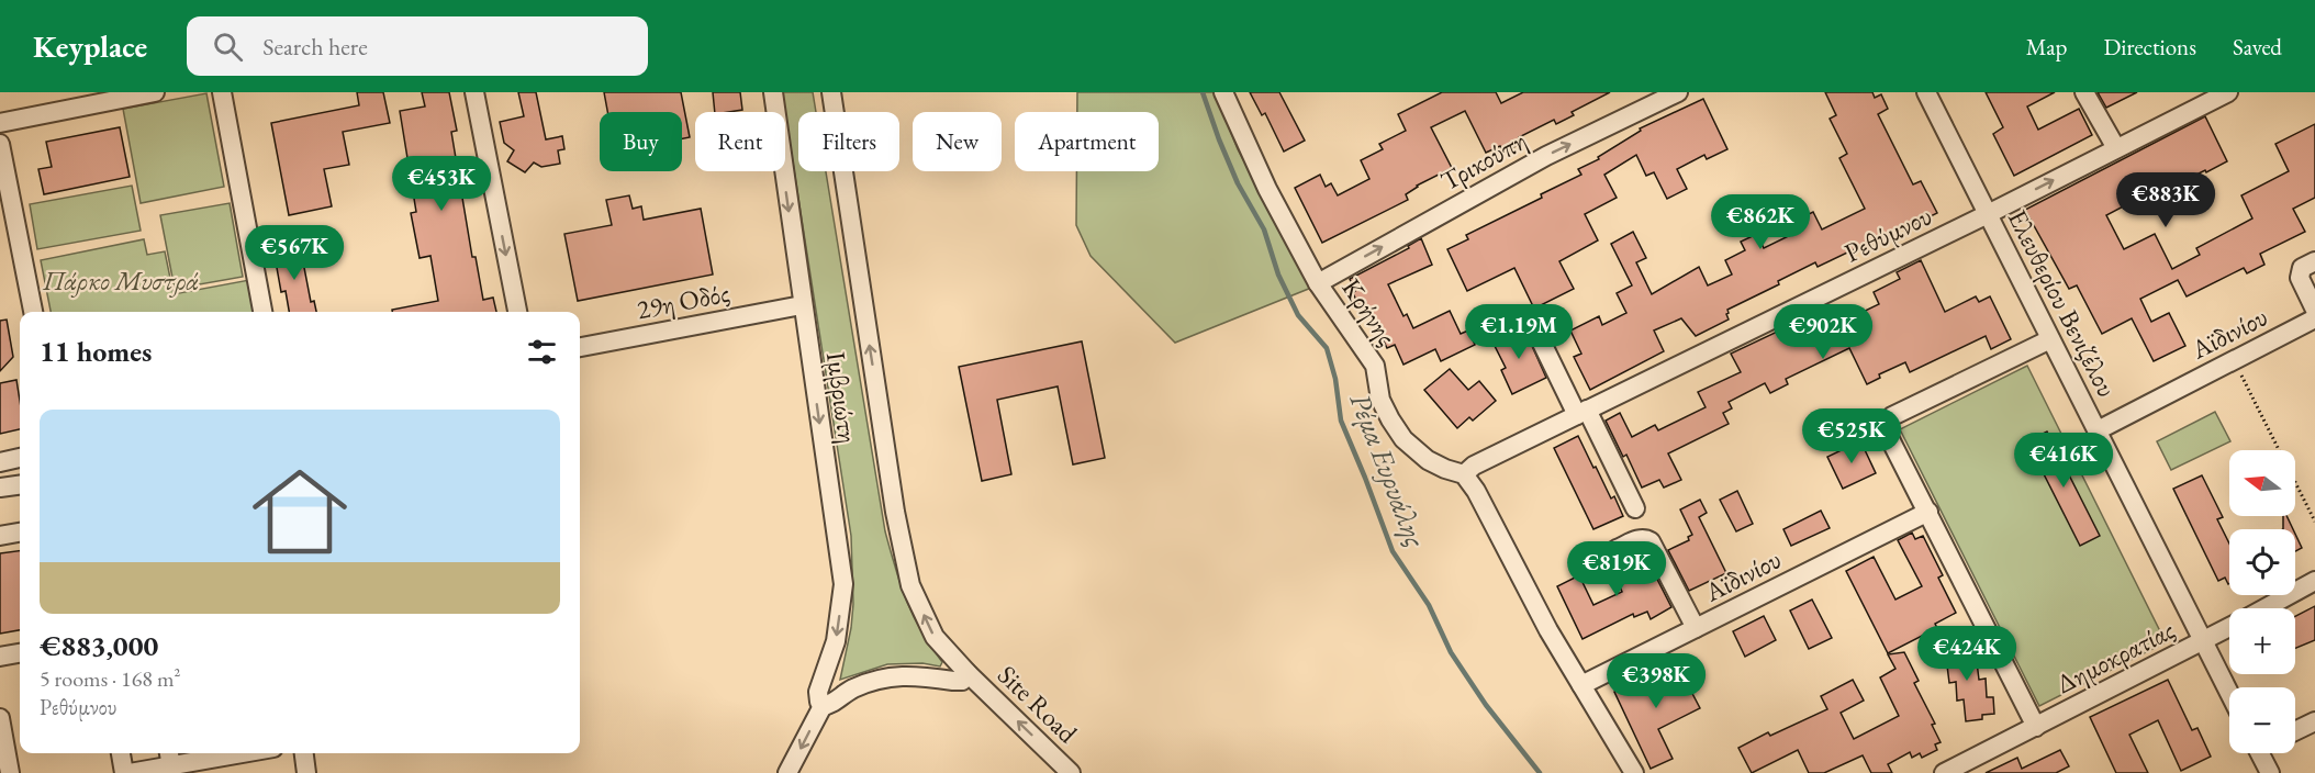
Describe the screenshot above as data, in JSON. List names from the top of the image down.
{
  "streets": {
    "street": [
      "Τρικούπη",
      "Ρεθύμνου",
      "29η Οδός",
      "Ελευθερίου Βενιζέλου",
      "Κρήνης",
      "Αϊδινίου",
      "Ιμβριώτη",
      "Δημοκρατίας",
      "Site Road"
    ]
  },
  "crossings": [
    ["Τρικούπη", "Κρήνης"],
    ["Ρεθύμνου", "Ελευθερίου Βενιζέλου"],
    ["Ρεθύμνου", "Κρήνης"],
    ["29η Οδός", "Ιμβριώτη"],
    ["Ελευθερίου Βενιζέλου", "Αϊδινίου"],
    ["Ελευθερίου Βενιζέλου", "Δημοκρατίας"],
    ["Ιμβριώτη", "Site Road"]
  ],
  "one_way": ["Τρικούπη", "Site Road"],
  "water": ["Ρέμα Ευρυάλης"],
  "parks": ["Πάρκο Μυστρά"],
  "north": "left",
  "page": {
    "header": "Keyplace",
    "search": "Search here",
    "nav": ["Map", "Directions", "Saved"],
    "chip": [
      "Buy",
      "Rent",
      "Filters",
      "New",
      "Apartment"
    ],
    "price": [
      "€453K",
      "€883K",
      "€862K",
      "€567K",
      "€1.19M",
      "€902K",
      "€525K",
      "€416K",
      "€819K",
      "€424K",
      "€398K"
    ],
    "heading": "11 homes",
    "list": [
      {
        "name": "€883,000",
        "note": "5 rooms · 168 m² · Ρεθύμνου"
      }
    ],
    "map_buttons": ["+", "−"]
  }
}
